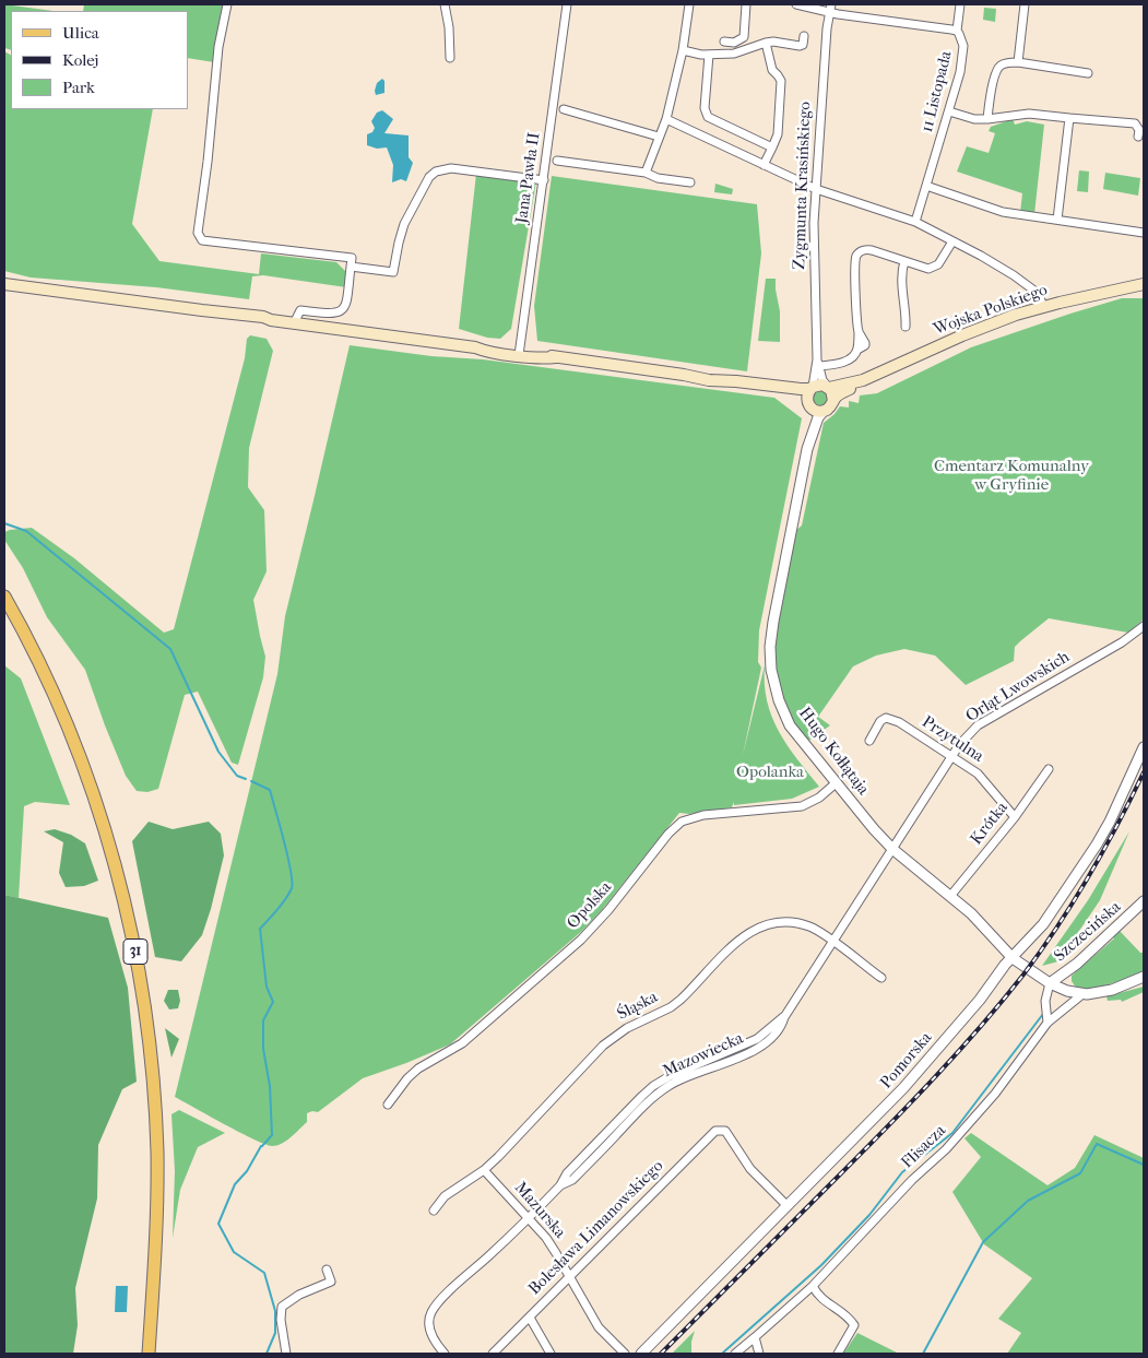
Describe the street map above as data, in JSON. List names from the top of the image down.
{
  "streets": {
    "main road": ["Wojska Polskiego", "31"],
    "street": [
      "11 Listopada",
      "Jana Pawła II",
      "Zygmunta Krasińskiego",
      "Orląt Lwowskich",
      "Przytulna",
      "Hugo Kołłątaja",
      "Krótka",
      "Opolska",
      "Szczecińska",
      "Śląska",
      "Mazowiecka",
      "Pomorska",
      "Flisacza",
      "Mazurska",
      "Bolesława Limanowskiego"
    ]
  },
  "crossings": [
    ["11 Listopada", "Zygmunta Krasińskiego"],
    ["Zygmunta Krasińskiego", "Wojska Polskiego"],
    ["Zygmunta Krasińskiego", "Hugo Kołłątaja"],
    ["Wojska Polskiego", "Hugo Kołłątaja"],
    ["Orląt Lwowskich", "Przytulna"],
    ["Orląt Lwowskich", "Hugo Kołłątaja"],
    ["Orląt Lwowskich", "Mazowiecka"],
    ["Przytulna", "Krótka"],
    ["Hugo Kołłątaja", "Krótka"],
    ["Hugo Kołłątaja", "Opolska"],
    ["Hugo Kołłątaja", "Szczecińska"],
    ["Hugo Kołłątaja", "Mazowiecka"],
    ["Hugo Kołłątaja", "Pomorska"],
    ["Śląska", "Mazowiecka"],
    ["Śląska", "Mazurska"],
    ["Mazowiecka", "Mazurska"],
    ["Pomorska", "Bolesława Limanowskiego"],
    ["Mazurska", "Bolesława Limanowskiego"]
  ],
  "parks": ["Cmentarz Komunalny w Gryfinie", "Opolanka"],
  "legend": ["Ulica", "Kolej", "Park"]
}
